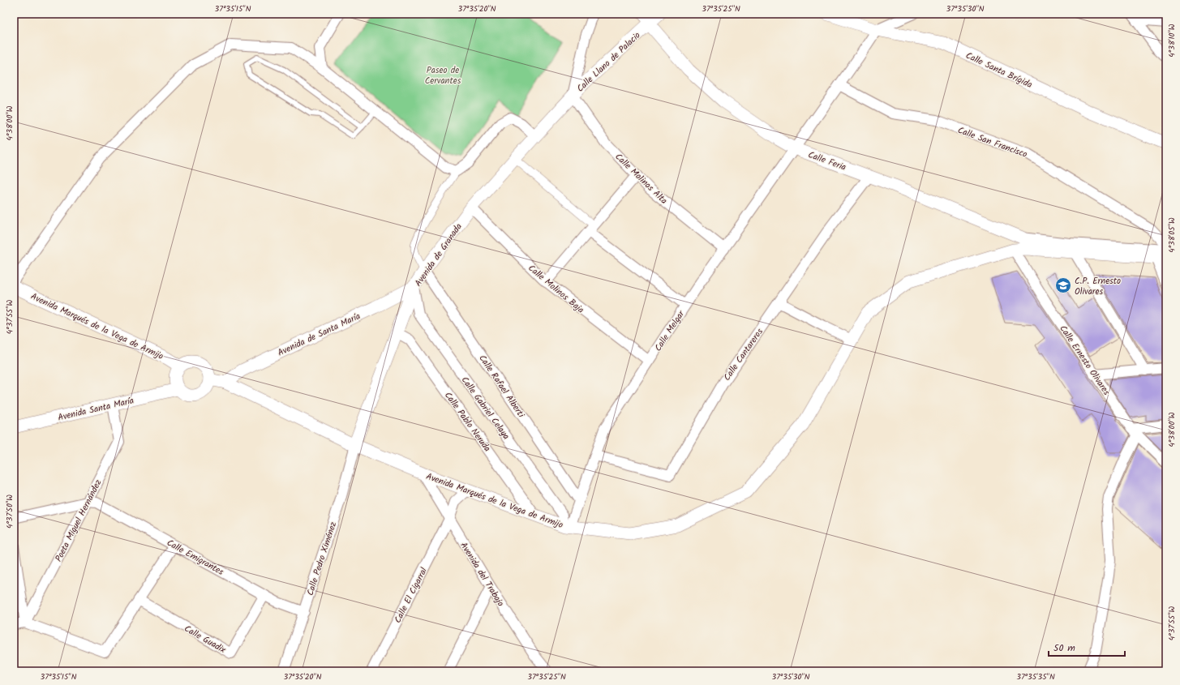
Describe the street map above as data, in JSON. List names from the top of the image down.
{
  "streets": {
    "street": [
      "Calle Llano de Palacio",
      "Calle Santa Brígida",
      "Calle San Francisco",
      "Calle Feria",
      "Calle Molinos Alta",
      "Avenida de Granada",
      "Calle Molinos Baja",
      "Avenida Marqués de la Vega de Armijo",
      "Calle Melgar",
      "Avenida de Santa María",
      "Calle Cantareros",
      "Calle Ernesto Olivares",
      "Calle Rafael Alberti",
      "Calle Gabriel Celaya",
      "Avenida Santa María",
      "Calle Pablo Neruda",
      "Poeta Miguel Hernández",
      "Calle Emigrantes",
      "Calle Pedro Ximénez",
      "Avenida del Trabajo",
      "Calle El Cigarral",
      "Calle Guadix"
    ]
  },
  "crossings": [
    ["Calle Llano de Palacio", "Calle Feria"],
    ["Calle Llano de Palacio", "Calle Molinos Alta"],
    ["Calle Llano de Palacio", "Avenida de Granada"],
    ["Calle Santa Brígida", "Calle Melgar"],
    ["Calle San Francisco", "Calle Melgar"],
    ["Calle Feria", "Avenida Marqués de la Vega de Armijo"],
    ["Calle Feria", "Calle Melgar"],
    ["Calle Feria", "Calle Cantareros"],
    ["Calle Molinos Alta", "Avenida de Granada"],
    ["Calle Molinos Alta", "Calle Melgar"],
    ["Avenida de Granada", "Calle Molinos Baja"],
    ["Avenida de Granada", "Avenida Marqués de la Vega de Armijo"],
    ["Avenida de Granada", "Avenida de Santa María"],
    ["Avenida de Granada", "Calle Rafael Alberti"],
    ["Avenida de Granada", "Calle Gabriel Celaya"],
    ["Avenida de Granada", "Calle Pablo Neruda"],
    ["Avenida de Granada", "Calle Pedro Ximénez"],
    ["Calle Molinos Baja", "Calle Melgar"],
    ["Avenida Marqués de la Vega de Armijo", "Calle Melgar"],
    ["Avenida Marqués de la Vega de Armijo", "Avenida de Santa María"],
    ["Avenida Marqués de la Vega de Armijo", "Calle Ernesto Olivares"],
    ["Avenida Marqués de la Vega de Armijo", "Calle Gabriel Celaya"],
    ["Avenida Marqués de la Vega de Armijo", "Avenida Santa María"],
    ["Avenida Marqués de la Vega de Armijo", "Calle Pablo Neruda"],
    ["Avenida Marqués de la Vega de Armijo", "Calle Pedro Ximénez"],
    ["Avenida Marqués de la Vega de Armijo", "Avenida del Trabajo"],
    ["Avenida Marqués de la Vega de Armijo", "Calle El Cigarral"],
    ["Calle Melgar", "Calle Cantareros"],
    ["Calle Melgar", "Calle Rafael Alberti"],
    ["Calle Melgar", "Calle Gabriel Celaya"],
    ["Avenida de Santa María", "Calle Gabriel Celaya"],
    ["Avenida Santa María", "Poeta Miguel Hernández"],
    ["Poeta Miguel Hernández", "Calle Emigrantes"],
    ["Calle Emigrantes", "Calle Pedro Ximénez"],
    ["Calle Emigrantes", "Calle Guadix"],
    ["Avenida del Trabajo", "Calle El Cigarral"]
  ],
  "parks": ["Paseo de Cervantes"],
  "places": {
    "school or university": ["C.P. Ernesto Olivares"]
  },
  "scale_bar": "50 m",
  "coordinates": [
    "37°35'15\"N",
    "37°35'20\"N",
    "37°35'25\"N",
    "37°35'30\"N",
    "4°38'10\"W",
    "4°38'00\"W",
    "4°38'05\"W",
    "4°37'55\"W",
    "4°37'50\"W",
    "37°35'35\"N"
  ]
}
